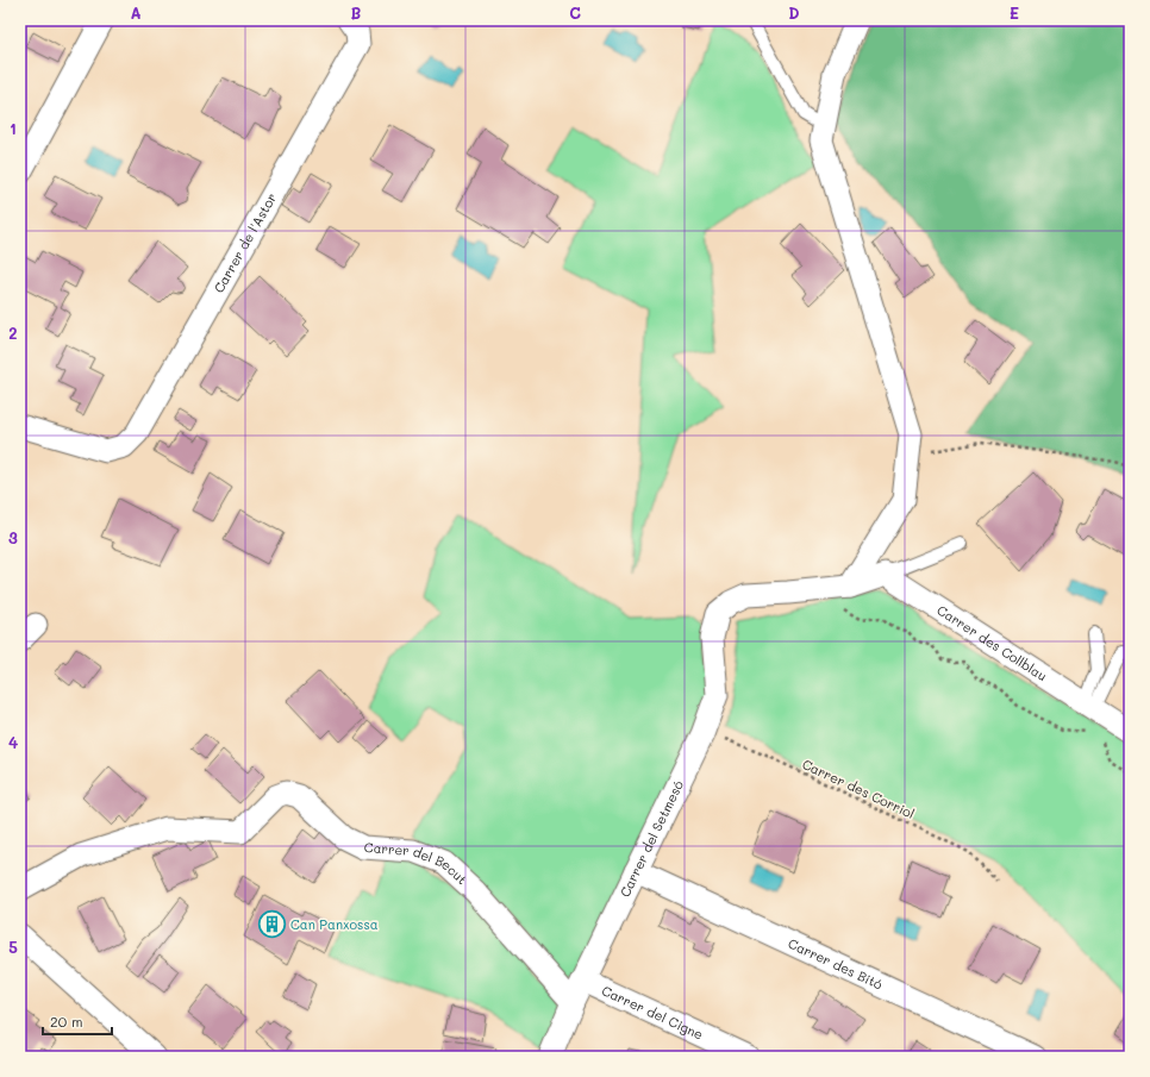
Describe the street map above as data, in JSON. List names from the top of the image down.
{
  "streets": {
    "street": [
      "Carrer de l'Astor",
      "Carrer des Collblau",
      "Carrer del Setmesó",
      "Carrer del Becut",
      "Carrer des Bitó",
      "Carrer del Cigne"
    ],
    "path": ["Carrer des Corriol"]
  },
  "crossings": [
    ["Carrer des Corriol", "Carrer del Setmesó"],
    ["Carrer del Setmesó", "Carrer del Becut"],
    ["Carrer del Setmesó", "Carrer des Bitó"],
    ["Carrer del Setmesó", "Carrer del Cigne"]
  ],
  "places": {
    "building": ["Can Panxossa"]
  },
  "scale_bar": "20 m",
  "grid": {
    "columns": [
      "A",
      "B",
      "C",
      "D",
      "E"
    ],
    "rows": [
      "1",
      "2",
      "3",
      "4",
      "5"
    ]
  }
}
